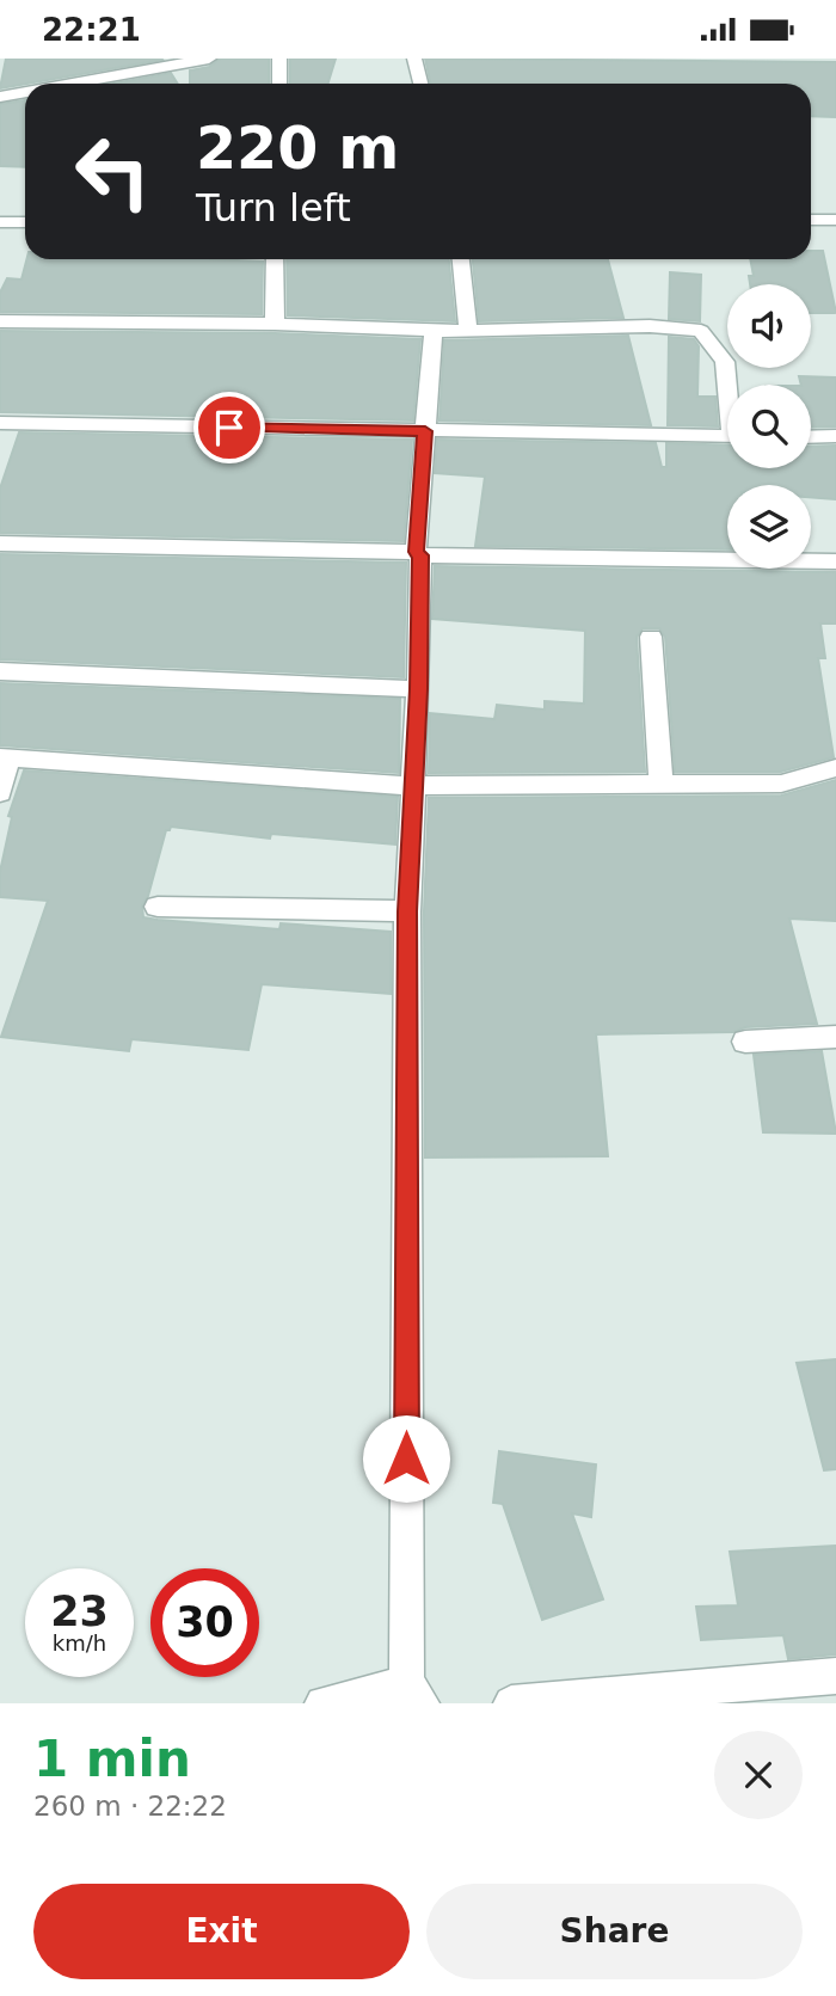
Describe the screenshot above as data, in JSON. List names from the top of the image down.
{
  "page": {
    "status": "22:21",
    "turn": ["220 m", "Turn left"],
    "speed": "23 km/h",
    "limit": "30",
    "heading": ["1 min", "260 m · 22:22"],
    "buttons": ["Exit", "Share"]
  }
}
